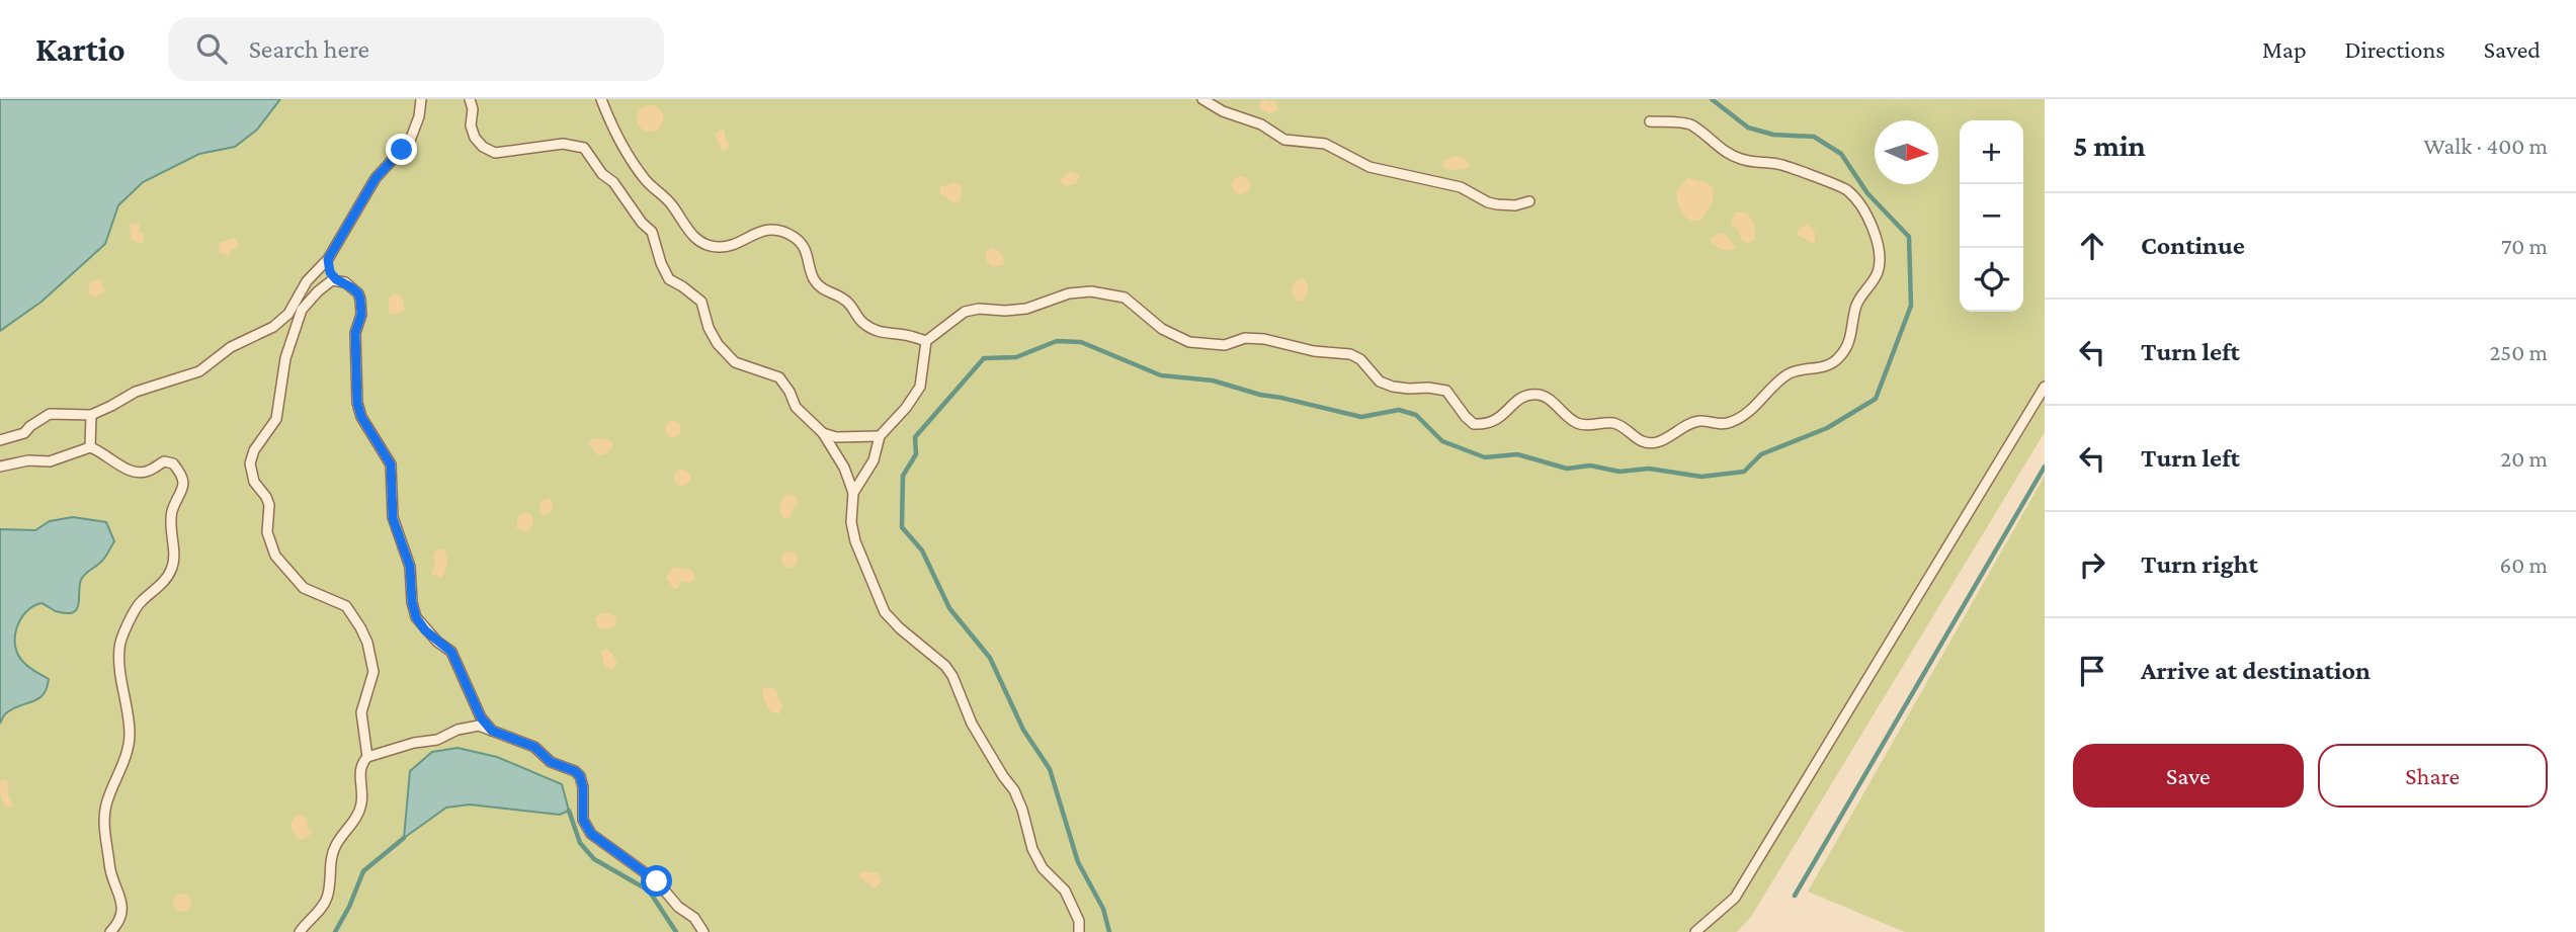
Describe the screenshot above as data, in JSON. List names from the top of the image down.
{
  "north": "right",
  "page": {
    "header": "Kartio",
    "search": "Search here",
    "nav": ["Map", "Directions", "Saved"],
    "heading": ["5 min", "Walk · 400 m"],
    "map_buttons": ["+", "−"],
    "list": [
      ["Continue", "70 m"],
      ["Turn left", "250 m"],
      ["Turn left", "20 m"],
      ["Turn right", "60 m"],
      "Arrive at destination"
    ],
    "buttons": ["Save", "Share"]
  }
}
